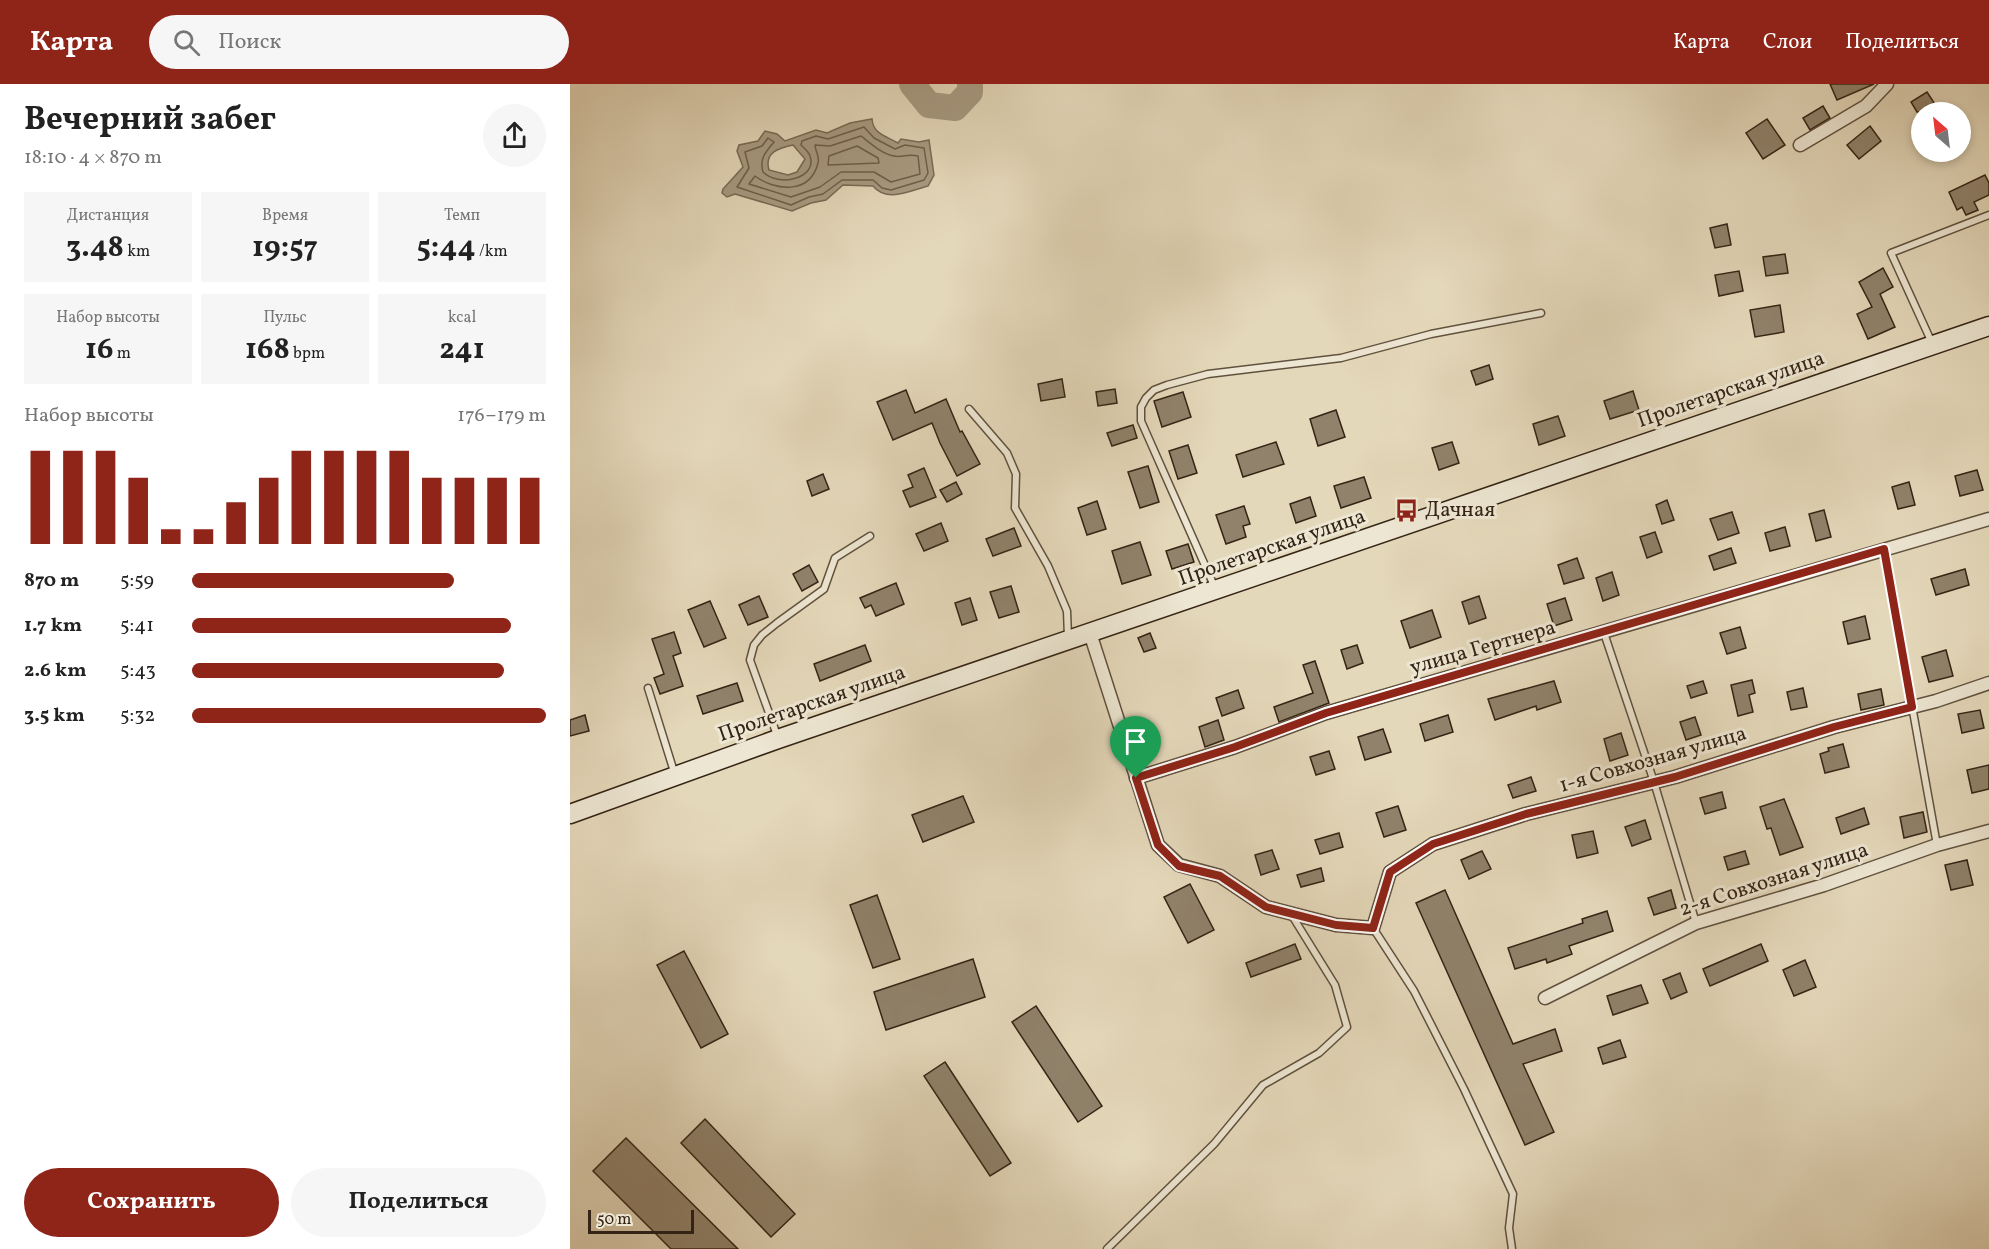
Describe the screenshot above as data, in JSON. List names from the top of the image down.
{
  "streets": {
    "main road": ["Пролетарская улица"],
    "street": ["улица Гертнера", "1-я Совхозная улица", "2-я Совхозная улица"]
  },
  "places": {
    "bus stop": ["Дачная"]
  },
  "scale_bar": "50 m",
  "north": "top left",
  "page": {
    "header": "Карта",
    "search": "Поиск",
    "nav": ["Карта", "Слои", "Поделиться"],
    "heading": ["Вечерний забег", "18:10 · 4 × 870 m"],
    "stats": [
      ["Дистанция", "3.48 km"],
      ["Время", "19:57"],
      ["Темп", "5:44 /km"],
      ["Набор высоты", "16 m"],
      ["Пульс", "168 bpm"],
      ["kcal", "241"]
    ],
    "chart": ["Набор высоты", "176–179 m"],
    "list": [
      {
        "name": "870 m",
        "note": "5:59"
      },
      {
        "name": "1.7 km",
        "note": "5:41"
      },
      {
        "name": "2.6 km",
        "note": "5:43"
      },
      {
        "name": "3.5 km",
        "note": "5:32"
      }
    ],
    "buttons": ["Сохранить", "Поделиться"],
    "scale": "50 m"
  }
}
